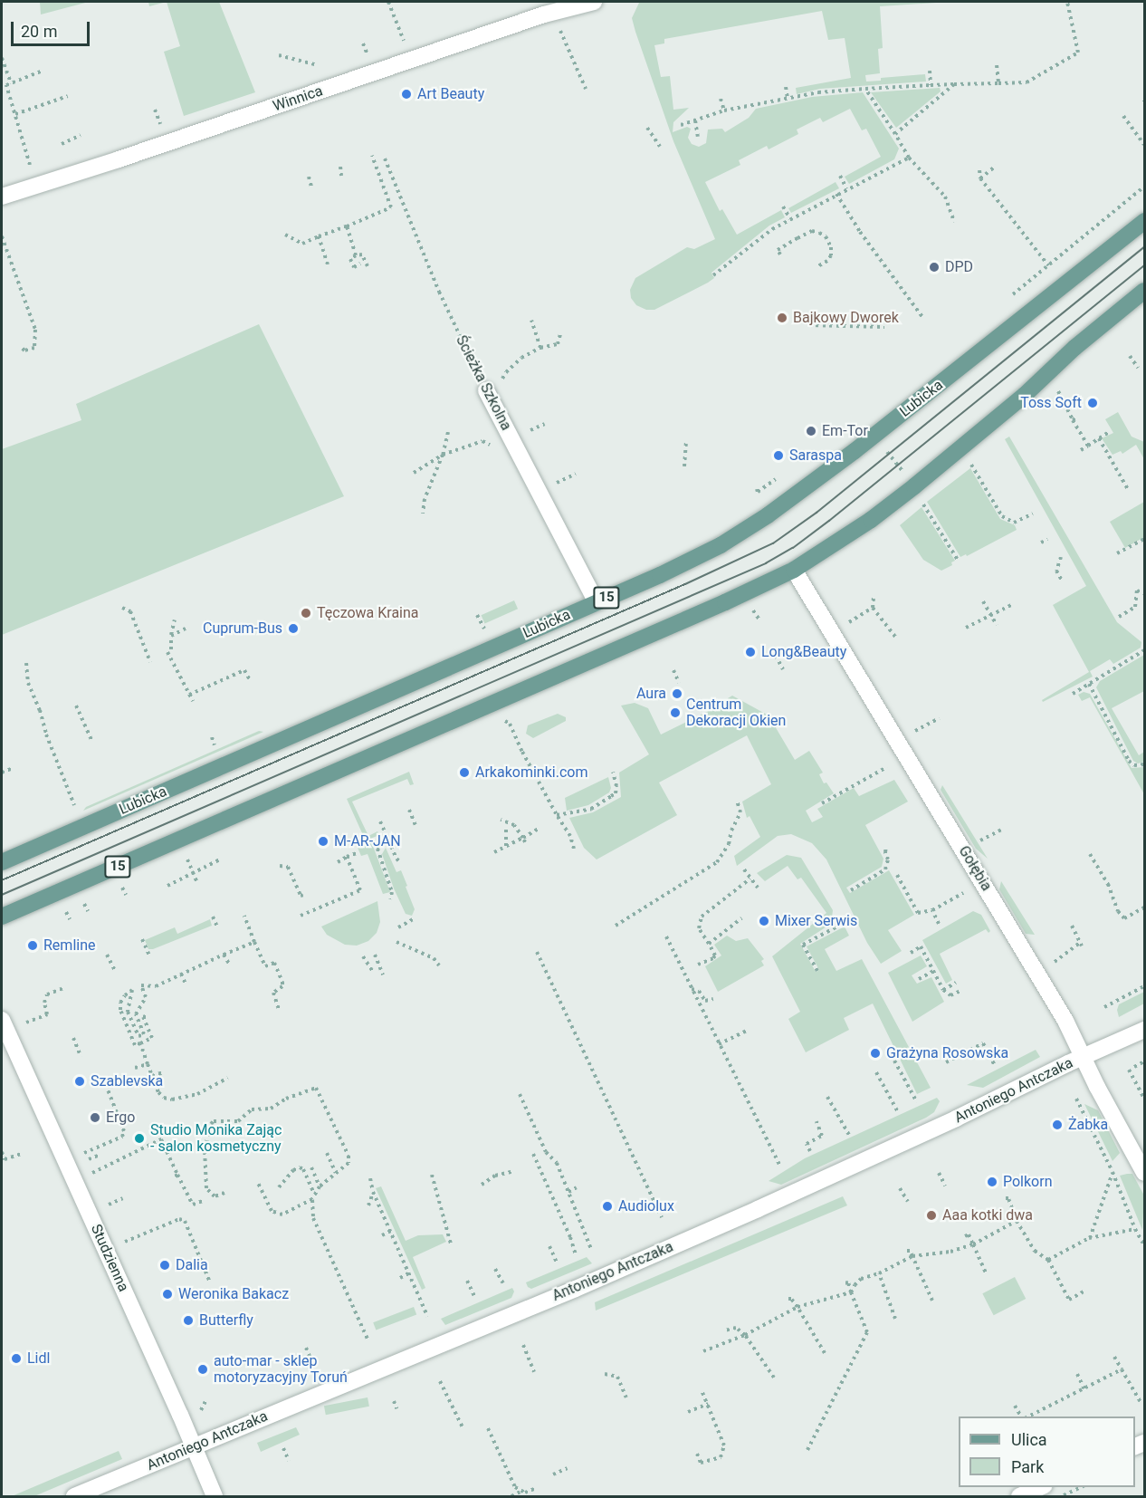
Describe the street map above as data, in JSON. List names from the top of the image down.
{
  "streets": {
    "main road": ["Lubicka", "15"],
    "street": [
      "Winnica",
      "Ścieżka Szkolna",
      "Gołębia",
      "Antoniego Antczaka",
      "Studzienna"
    ]
  },
  "crossings": [
    ["Ścieżka Szkolna", "Lubicka"],
    ["15", "Gołębia"],
    ["Gołębia", "Antoniego Antczaka"],
    ["Antoniego Antczaka", "Studzienna"]
  ],
  "places": [
    "Art Beauty",
    "DPD",
    "Bajkowy Dworek",
    "Toss Soft",
    "Em-Tor",
    "Saraspa",
    "Tęczowa Kraina",
    "Cuprum-Bus",
    "Long&Beauty",
    "Aura",
    "Centrum Dekoracji Okien",
    "Arkakominki.com",
    "M-AR-JAN",
    "Mixer Serwis",
    "Remline",
    "Grażyna Rosowska",
    "Szablevska",
    "Ergo",
    "Żabka",
    "Studio Monika Zając - salon kosmetyczny",
    "Polkorn",
    "Audiolux",
    "Aaa kotki dwa",
    "Dalia",
    "Weronika Bakacz",
    "Butterfly",
    "Lidl",
    "auto-mar - sklep motoryzacyjny Toruń"
  ],
  "legend": ["Ulica", "Park"],
  "scale_bar": "20 m"
}
